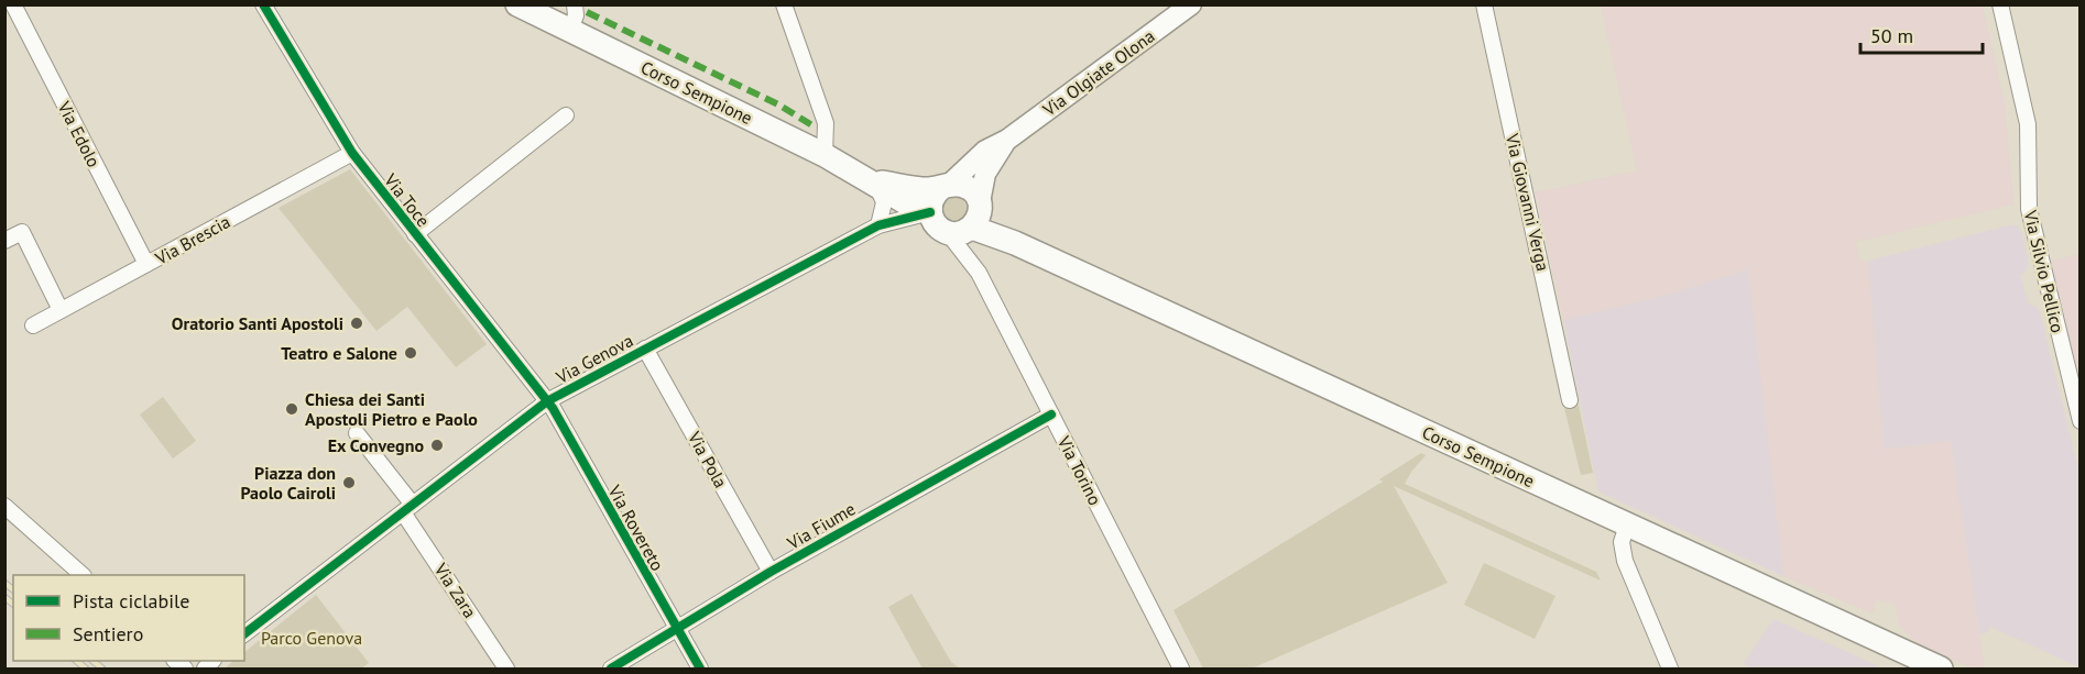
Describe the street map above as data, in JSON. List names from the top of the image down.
{
  "streets": {
    "main road": ["Corso Sempione"],
    "street": [
      "Via Olgiate Olona",
      "Via Edolo",
      "Via Toce",
      "Via Giovanni Verga",
      "Via Brescia",
      "Via Silvio Pellico",
      "Via Genova",
      "Via Pola",
      "Via Torino",
      "Via Fiume",
      "Via Rovereto",
      "Via Zara"
    ]
  },
  "crossings": [
    ["Via Olgiate Olona", "Corso Sempione"],
    ["Via Olgiate Olona", "Via Torino"],
    ["Corso Sempione", "Via Genova"],
    ["Corso Sempione", "Via Torino"],
    ["Via Edolo", "Via Brescia"],
    ["Via Toce", "Via Brescia"],
    ["Via Toce", "Via Genova"],
    ["Via Toce", "Via Rovereto"],
    ["Via Genova", "Via Pola"],
    ["Via Genova", "Via Rovereto"],
    ["Via Genova", "Via Zara"],
    ["Via Pola", "Via Fiume"],
    ["Via Torino", "Via Fiume"],
    ["Via Fiume", "Via Rovereto"]
  ],
  "parks": ["Parco Genova"],
  "places": [
    "Oratorio Santi Apostoli",
    "Teatro e Salone",
    "Chiesa dei Santi Apostoli Pietro e Paolo",
    "Ex Convegno",
    "Piazza don Paolo Cairoli"
  ],
  "legend": ["Pista ciclabile", "Sentiero"],
  "scale_bar": "50 m"
}
